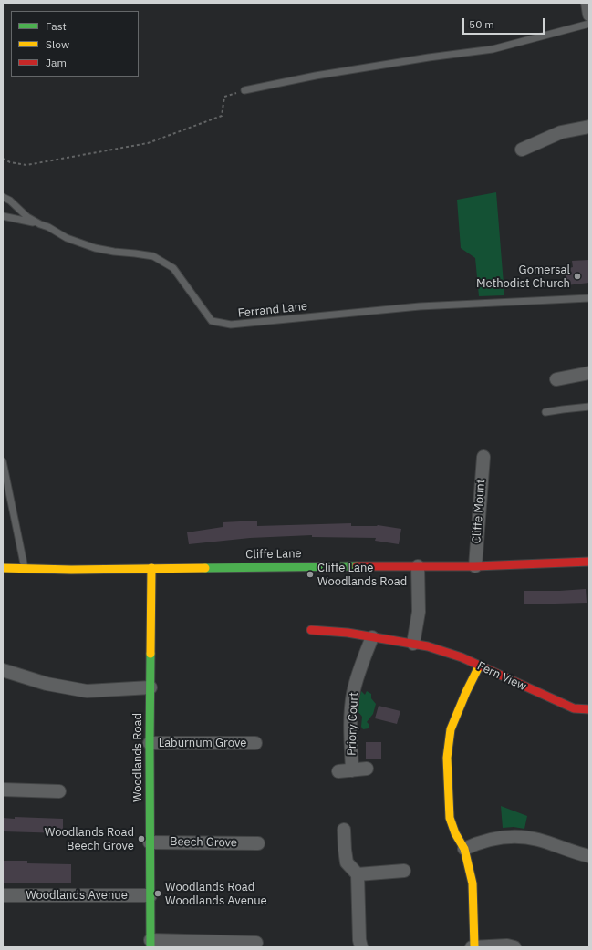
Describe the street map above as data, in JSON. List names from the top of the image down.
{
  "streets": {
    "street": [
      "Cliffe Mount",
      "Cliffe Lane",
      "Fern View",
      "Priory Court",
      "Laburnum Grove",
      "Woodlands Road",
      "Beech Grove",
      "Woodlands Avenue"
    ],
    "lane": ["Ferrand Lane"]
  },
  "crossings": [
    ["Cliffe Mount", "Cliffe Lane"],
    ["Cliffe Lane", "Woodlands Road"],
    ["Fern View", "Priory Court"],
    ["Laburnum Grove", "Woodlands Road"],
    ["Woodlands Road", "Beech Grove"],
    ["Woodlands Road", "Woodlands Avenue"]
  ],
  "places": [
    "Gomersal Methodist Church",
    "Cliffe Lane Woodlands Road",
    "Woodlands Road Beech Grove",
    "Woodlands Road Woodlands Avenue"
  ],
  "legend": ["Fast", "Slow", "Jam"],
  "scale_bar": "50 m"
}
